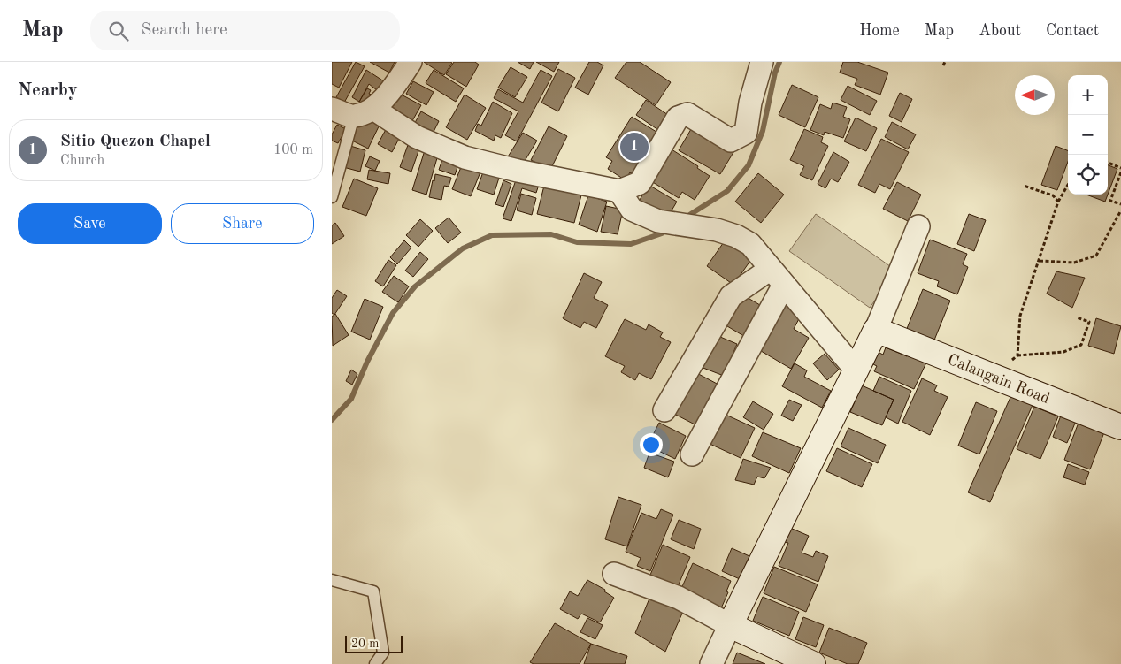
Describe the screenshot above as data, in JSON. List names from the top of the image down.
{
  "streets": {
    "street": ["Calangain Road"]
  },
  "scale_bar": "20 m",
  "north": "left",
  "page": {
    "header": "Map",
    "search": "Search here",
    "nav": [
      "Home",
      "Map",
      "About",
      "Contact"
    ],
    "heading": "Nearby",
    "map_buttons": ["+", "−"],
    "list": [
      {
        "mark": "1",
        "name": "Sitio Quezon Chapel",
        "note": "Church",
        "value": "100 m"
      }
    ],
    "pins": "1",
    "buttons": ["Save", "Share"],
    "scale": "20 m"
  }
}
